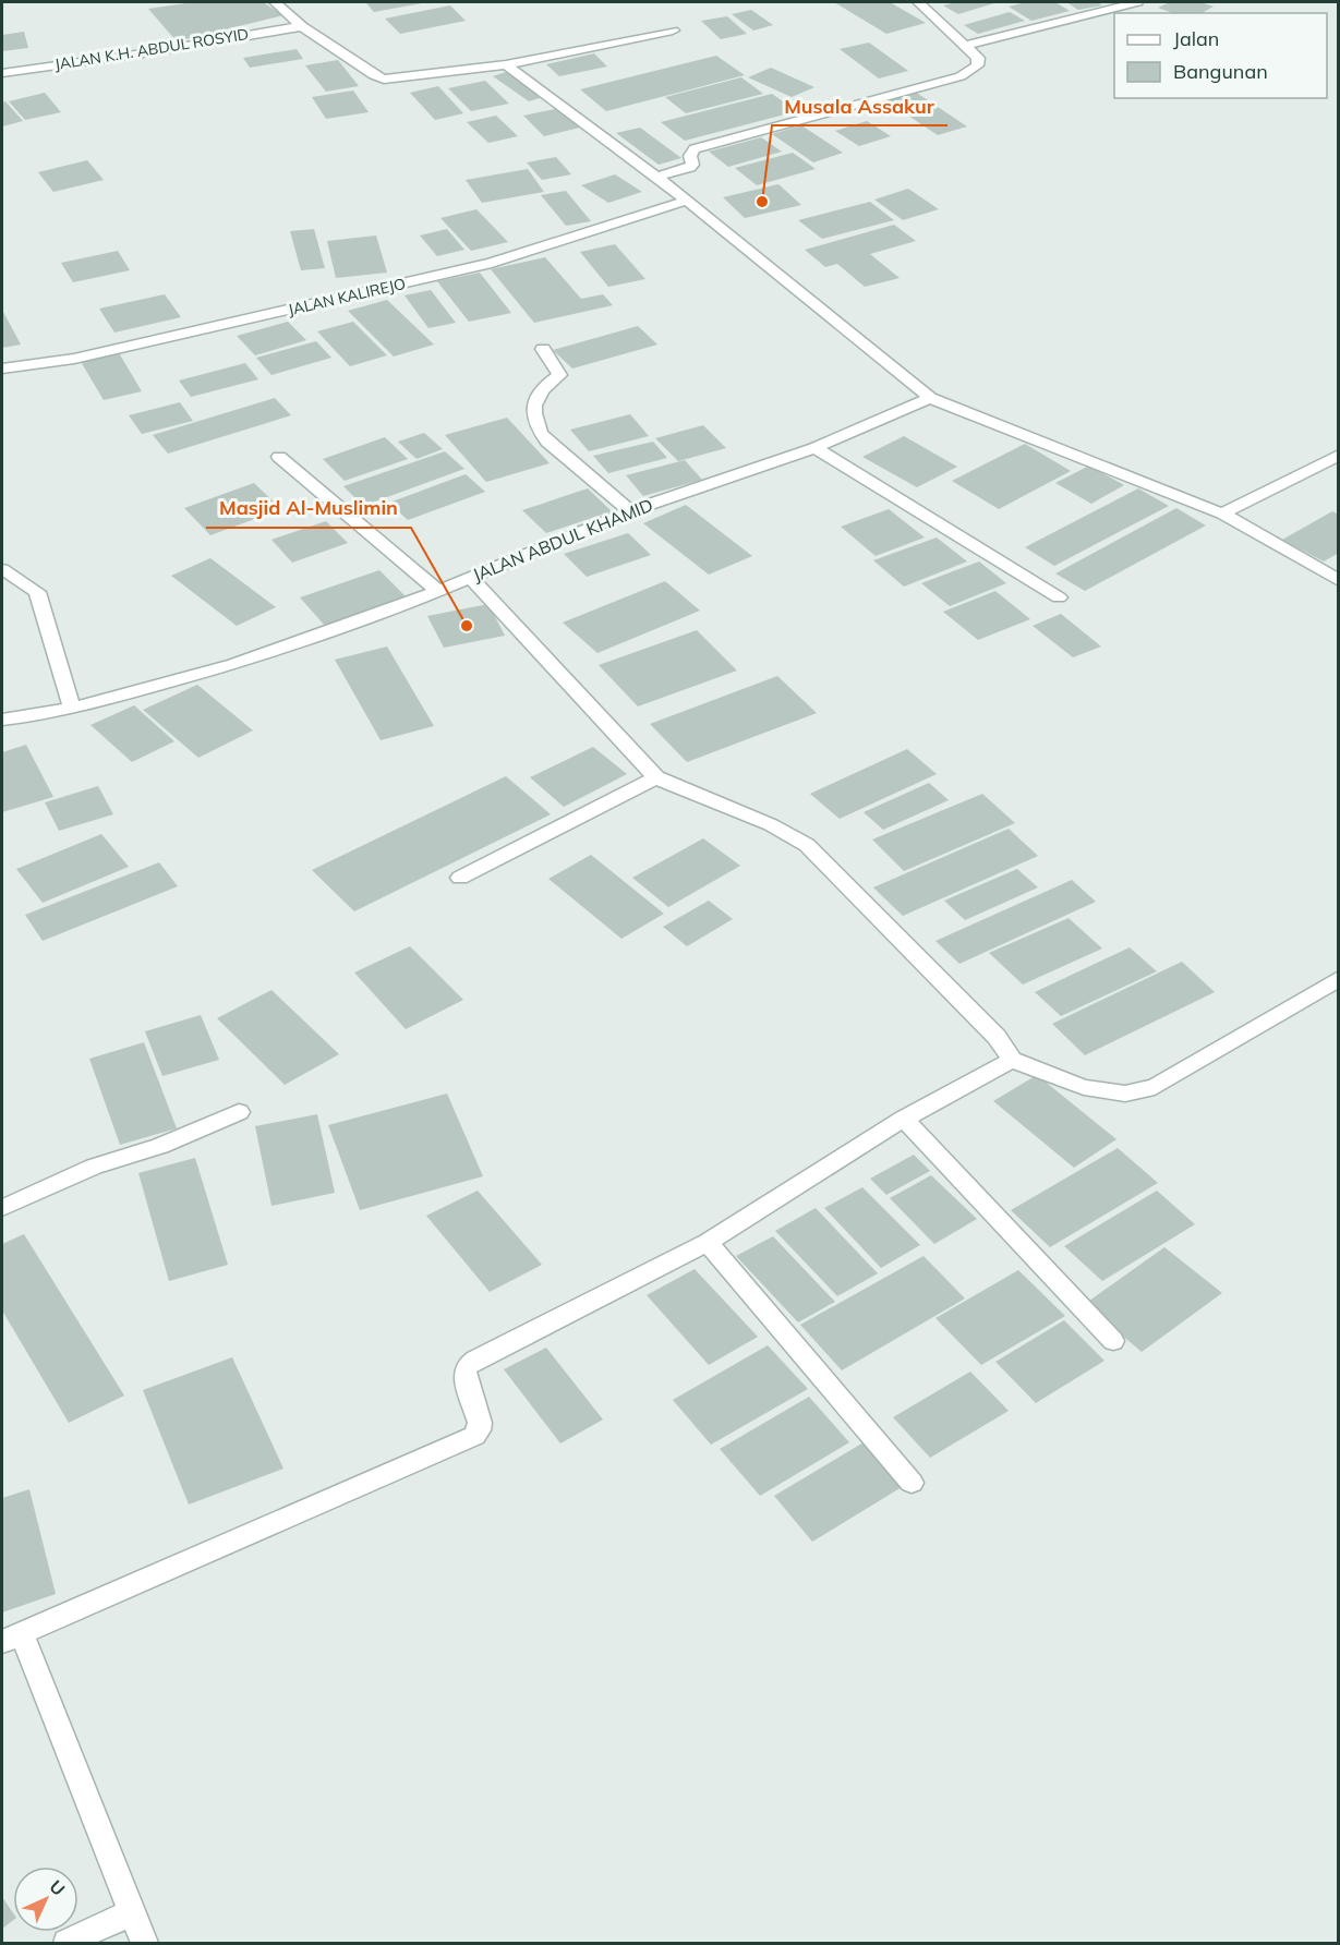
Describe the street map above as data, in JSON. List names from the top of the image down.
{
  "streets": {
    "street": ["JALAN K.H. ABDUL ROSYID", "JALAN KALIREJO", "JALAN ABDUL KHAMID"]
  },
  "places": ["Musala Assakur", "Masjid Al-Muslimin"],
  "legend": ["Jalan", "Bangunan"],
  "north": "top right"
}
